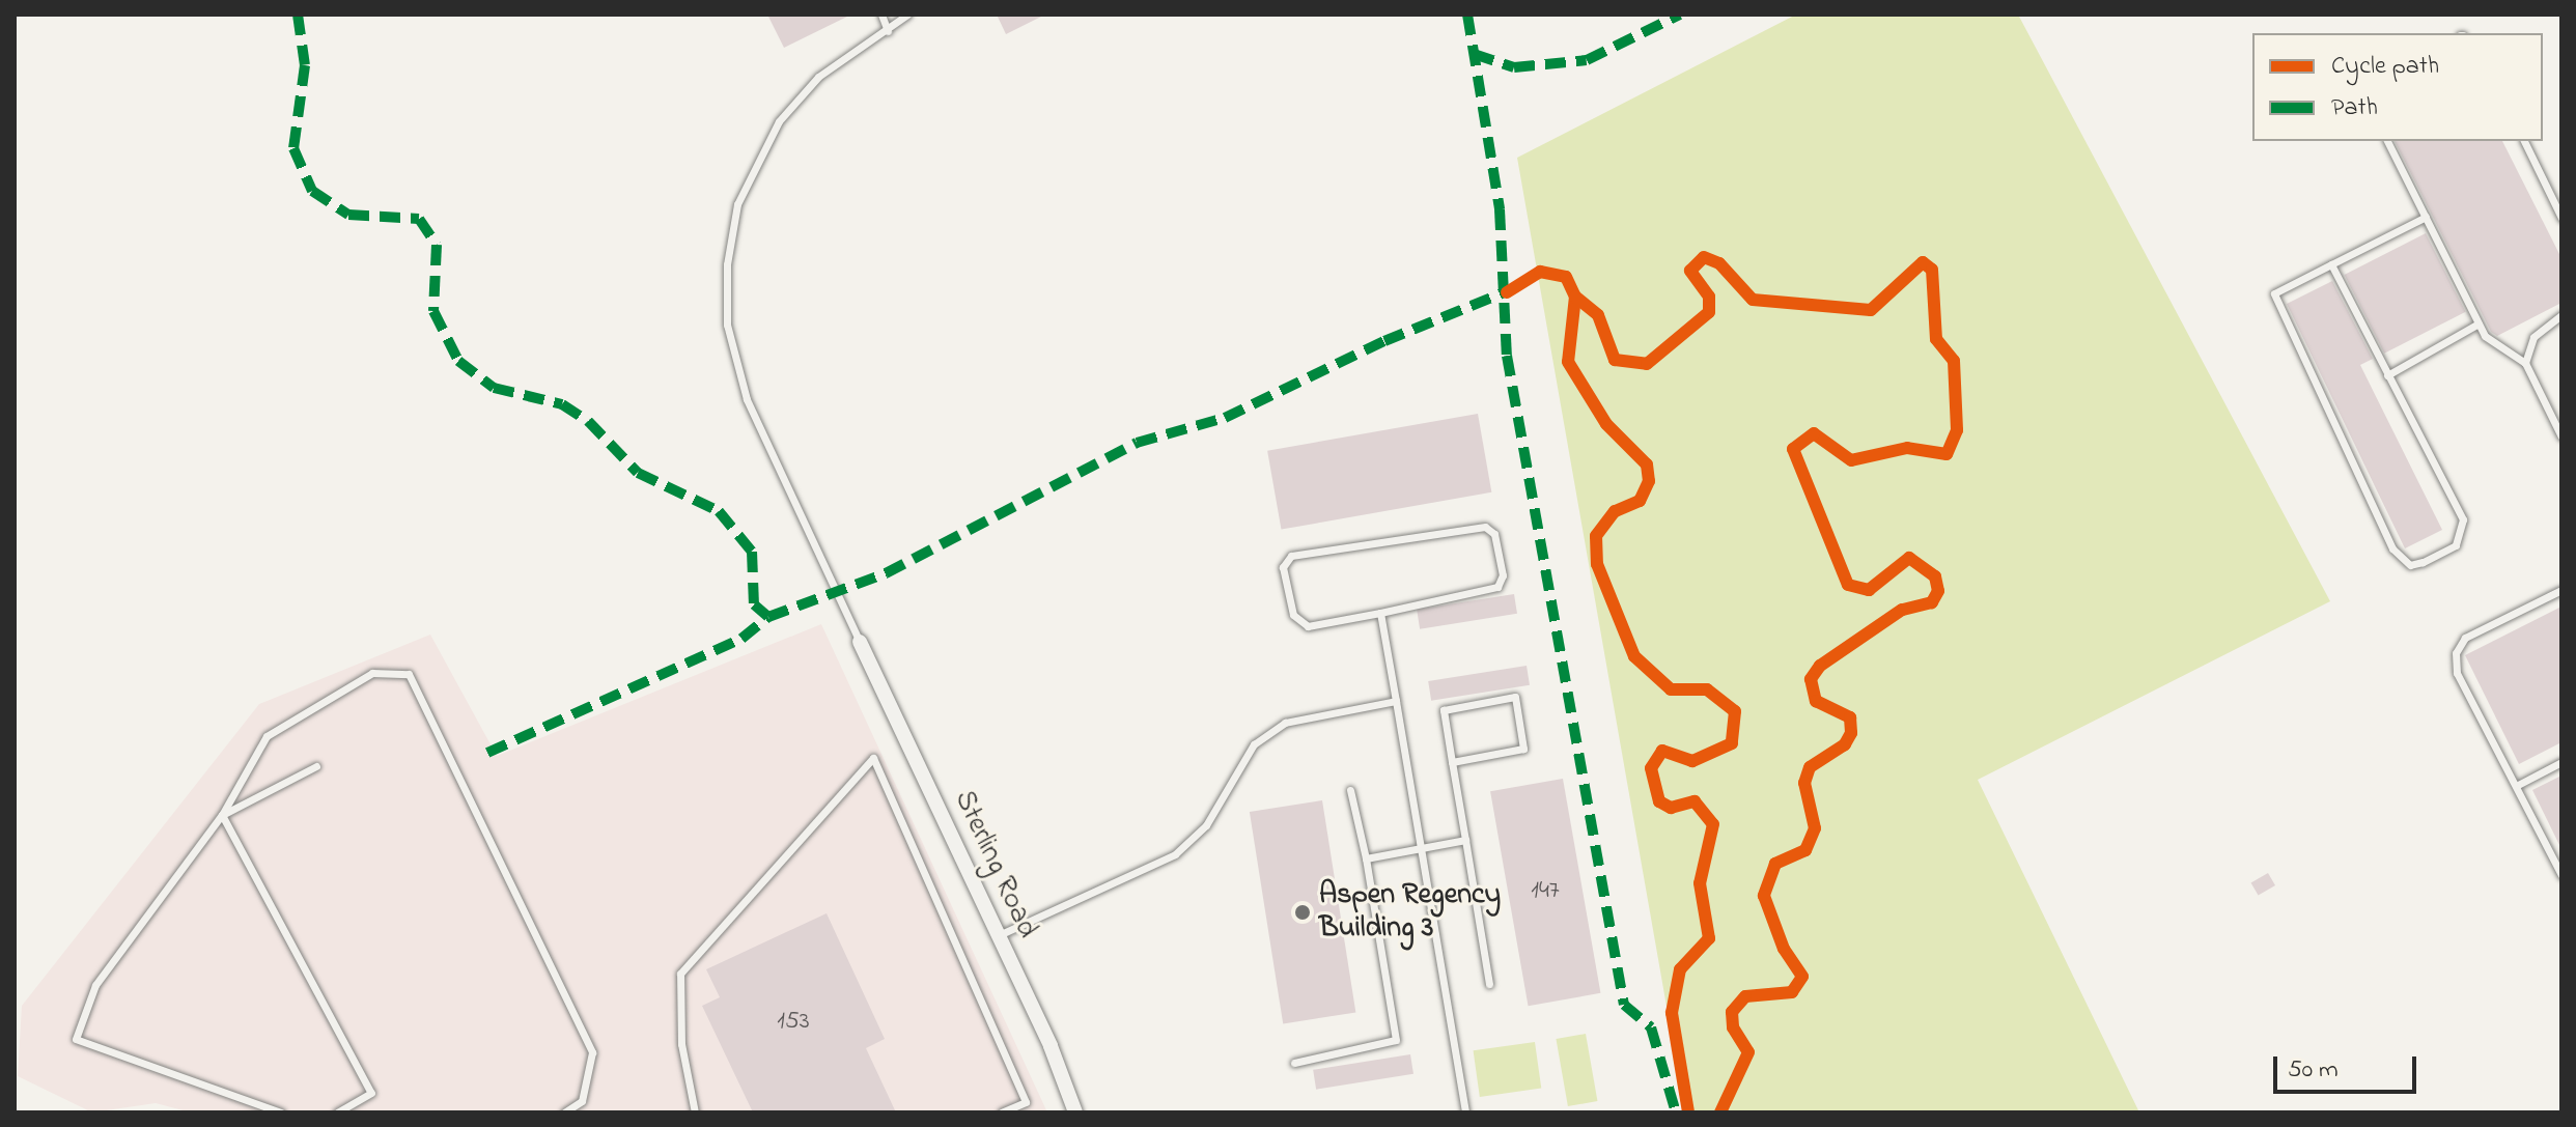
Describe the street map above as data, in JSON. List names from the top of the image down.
{
  "streets": {
    "street": ["Sterling Road"]
  },
  "places": ["Aspen Regency Building 3"],
  "house_numbers": ["147", "153"],
  "legend": ["Cycle path", "Path"],
  "scale_bar": "50 m"
}
